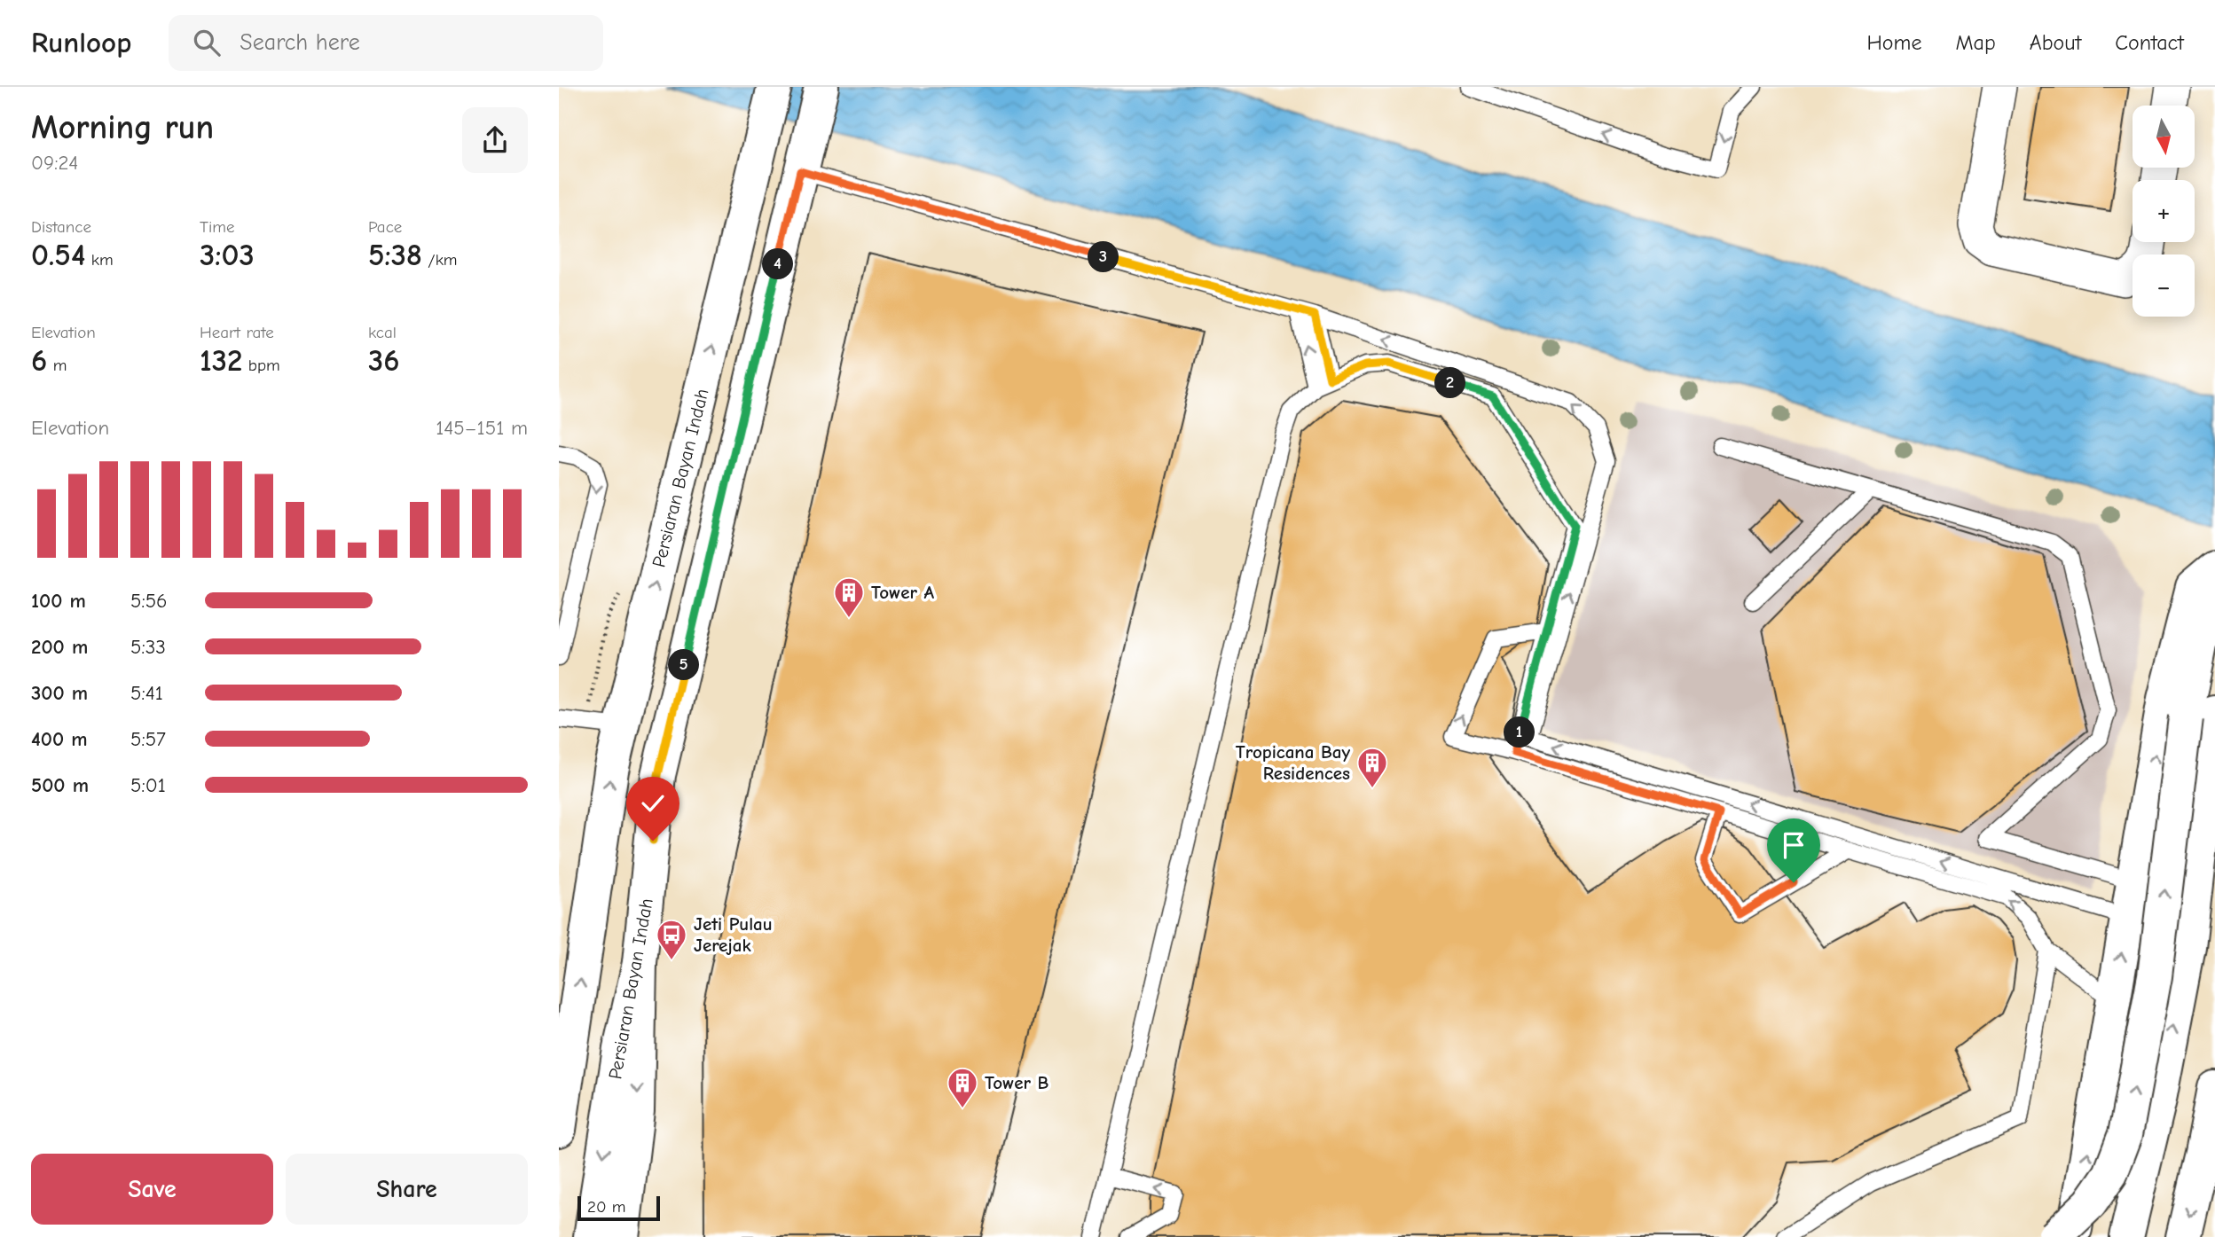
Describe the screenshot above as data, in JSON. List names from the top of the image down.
{
  "streets": {
    "main road": ["Persiaran Bayan Indah"]
  },
  "places": {
    "building": ["Tower A", "Tropicana Bay Residences", "Tower B"],
    "bus stop": ["Jeti Pulau Jerejak"]
  },
  "scale_bar": "20 m",
  "north": "bottom",
  "page": {
    "header": "Runloop",
    "search": "Search here",
    "nav": [
      "Home",
      "Map",
      "About",
      "Contact"
    ],
    "heading": ["Morning run", "09:24"],
    "map_buttons": ["+", "−"],
    "stats": [
      ["Distance", "0.54 km"],
      ["Time", "3:03"],
      ["Pace", "5:38 /km"],
      ["Elevation", "6 m"],
      ["Heart rate", "132 bpm"],
      ["kcal", "36"]
    ],
    "pins": [
      "3",
      "4",
      "2",
      "5",
      "1"
    ],
    "chart": ["Elevation", "145–151 m"],
    "list": [
      {
        "name": "100 m",
        "note": "5:56"
      },
      {
        "name": "200 m",
        "note": "5:33"
      },
      {
        "name": "300 m",
        "note": "5:41"
      },
      {
        "name": "400 m",
        "note": "5:57"
      },
      {
        "name": "500 m",
        "note": "5:01"
      }
    ],
    "buttons": ["Save", "Share"],
    "scale": "20 m"
  }
}
